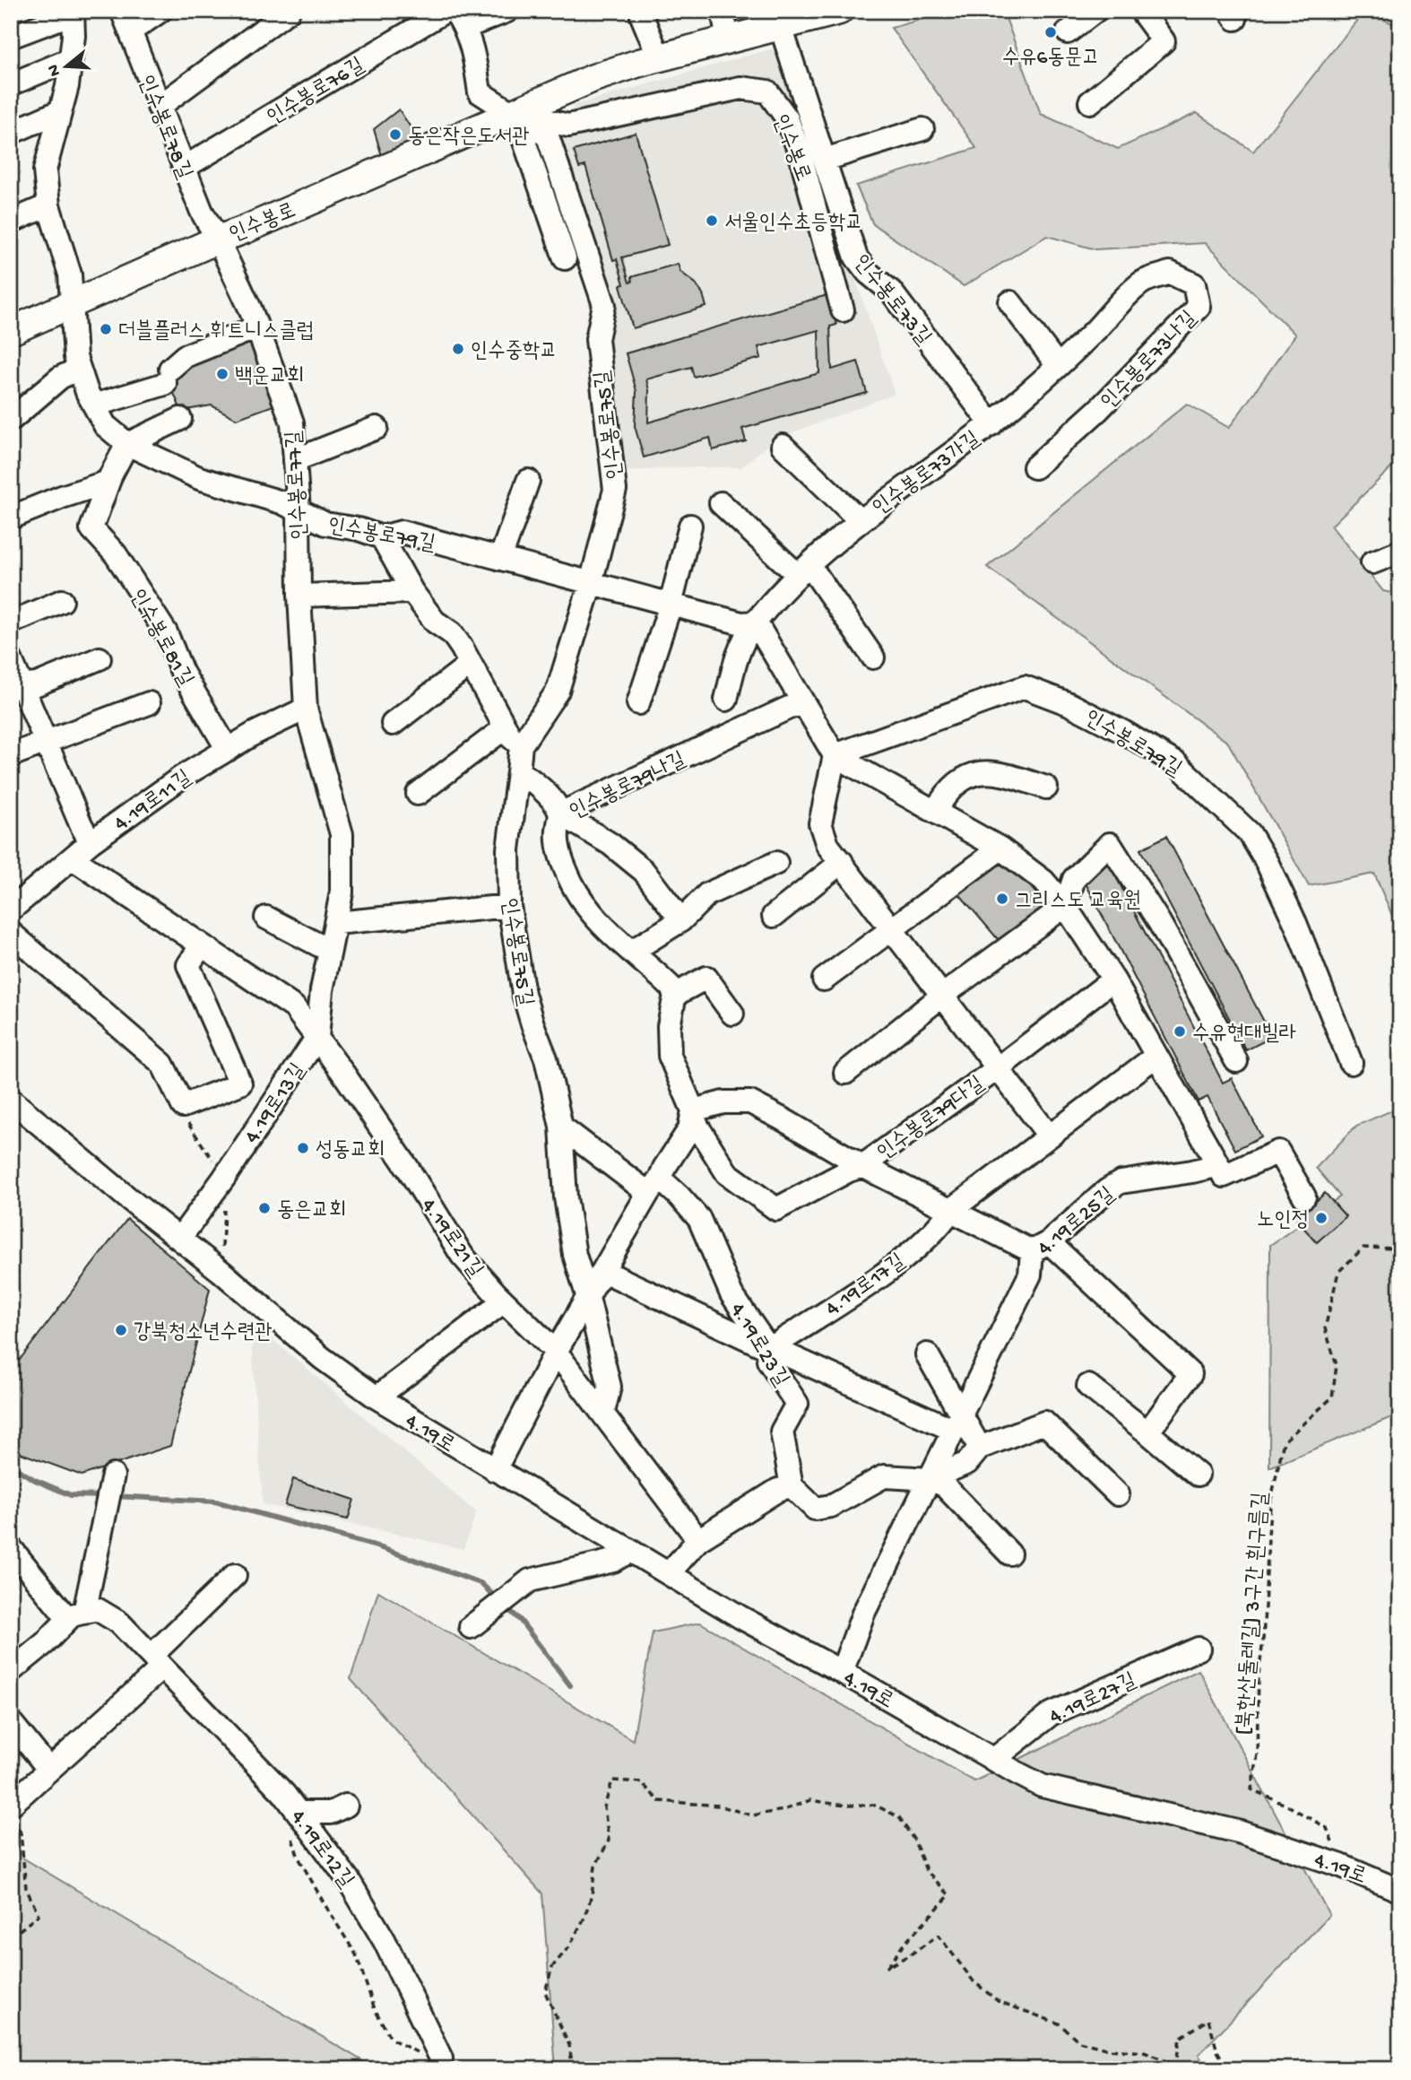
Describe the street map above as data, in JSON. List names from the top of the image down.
{
  "streets": {
    "main road": ["인수봉로"],
    "street": [
      "인수봉로76길",
      "인수봉로78길",
      "인수봉로73길",
      "인수봉로73나길",
      "인수봉로75길",
      "인수봉로73가길",
      "인수봉로77길",
      "인수봉로79길",
      "인수봉로81길",
      "인수봉로79나길",
      "4.19로11길",
      "4.19로13길",
      "인수봉로79다길",
      "4.19로25길",
      "4.19로21길",
      "4.19로17길",
      "4.19로23길",
      "4.19로",
      "4.19로27길",
      "4.19로12길"
    ],
    "path": ["[북한산둘레길] 3구간 흰구름길"]
  },
  "crossings": [
    ["인수봉로76길", "인수봉로78길"],
    ["인수봉로78길", "인수봉로"],
    ["인수봉로78길", "인수봉로77길"],
    ["인수봉로", "인수봉로73길"],
    ["인수봉로", "인수봉로75길"],
    ["인수봉로", "인수봉로77길"],
    ["인수봉로", "인수봉로79길"],
    ["인수봉로73길", "인수봉로73나길"],
    ["인수봉로73길", "인수봉로73가길"],
    ["인수봉로73나길", "인수봉로73가길"],
    ["인수봉로75길", "인수봉로79길"],
    ["인수봉로73가길", "인수봉로79길"],
    ["인수봉로77길", "인수봉로79길"],
    ["인수봉로77길", "4.19로11길"],
    ["인수봉로77길", "4.19로13길"],
    ["인수봉로79길", "인수봉로79다길"],
    ["인수봉로81길", "4.19로11길"],
    ["4.19로11길", "4.19로13길"],
    ["4.19로11길", "4.19로21길"],
    ["4.19로13길", "4.19로21길"],
    ["4.19로13길", "4.19로"],
    ["4.19로25길", "4.19로"],
    ["4.19로21길", "4.19로"],
    ["4.19로17길", "4.19로23길"],
    ["4.19로", "[북한산둘레길] 3구간 흰구름길"],
    ["4.19로", "4.19로27길"]
  ],
  "places": [
    "수유6동문고",
    "동은작은도서관",
    "서울인수초등학교",
    "더블플러스 휘트니스클럽",
    "인수중학교",
    "백운교회",
    "그리스도 교육원",
    "수유현대빌라",
    "성동교회",
    "동은교회",
    "노인정",
    "강북청소년수련관"
  ],
  "north": "left"
}
